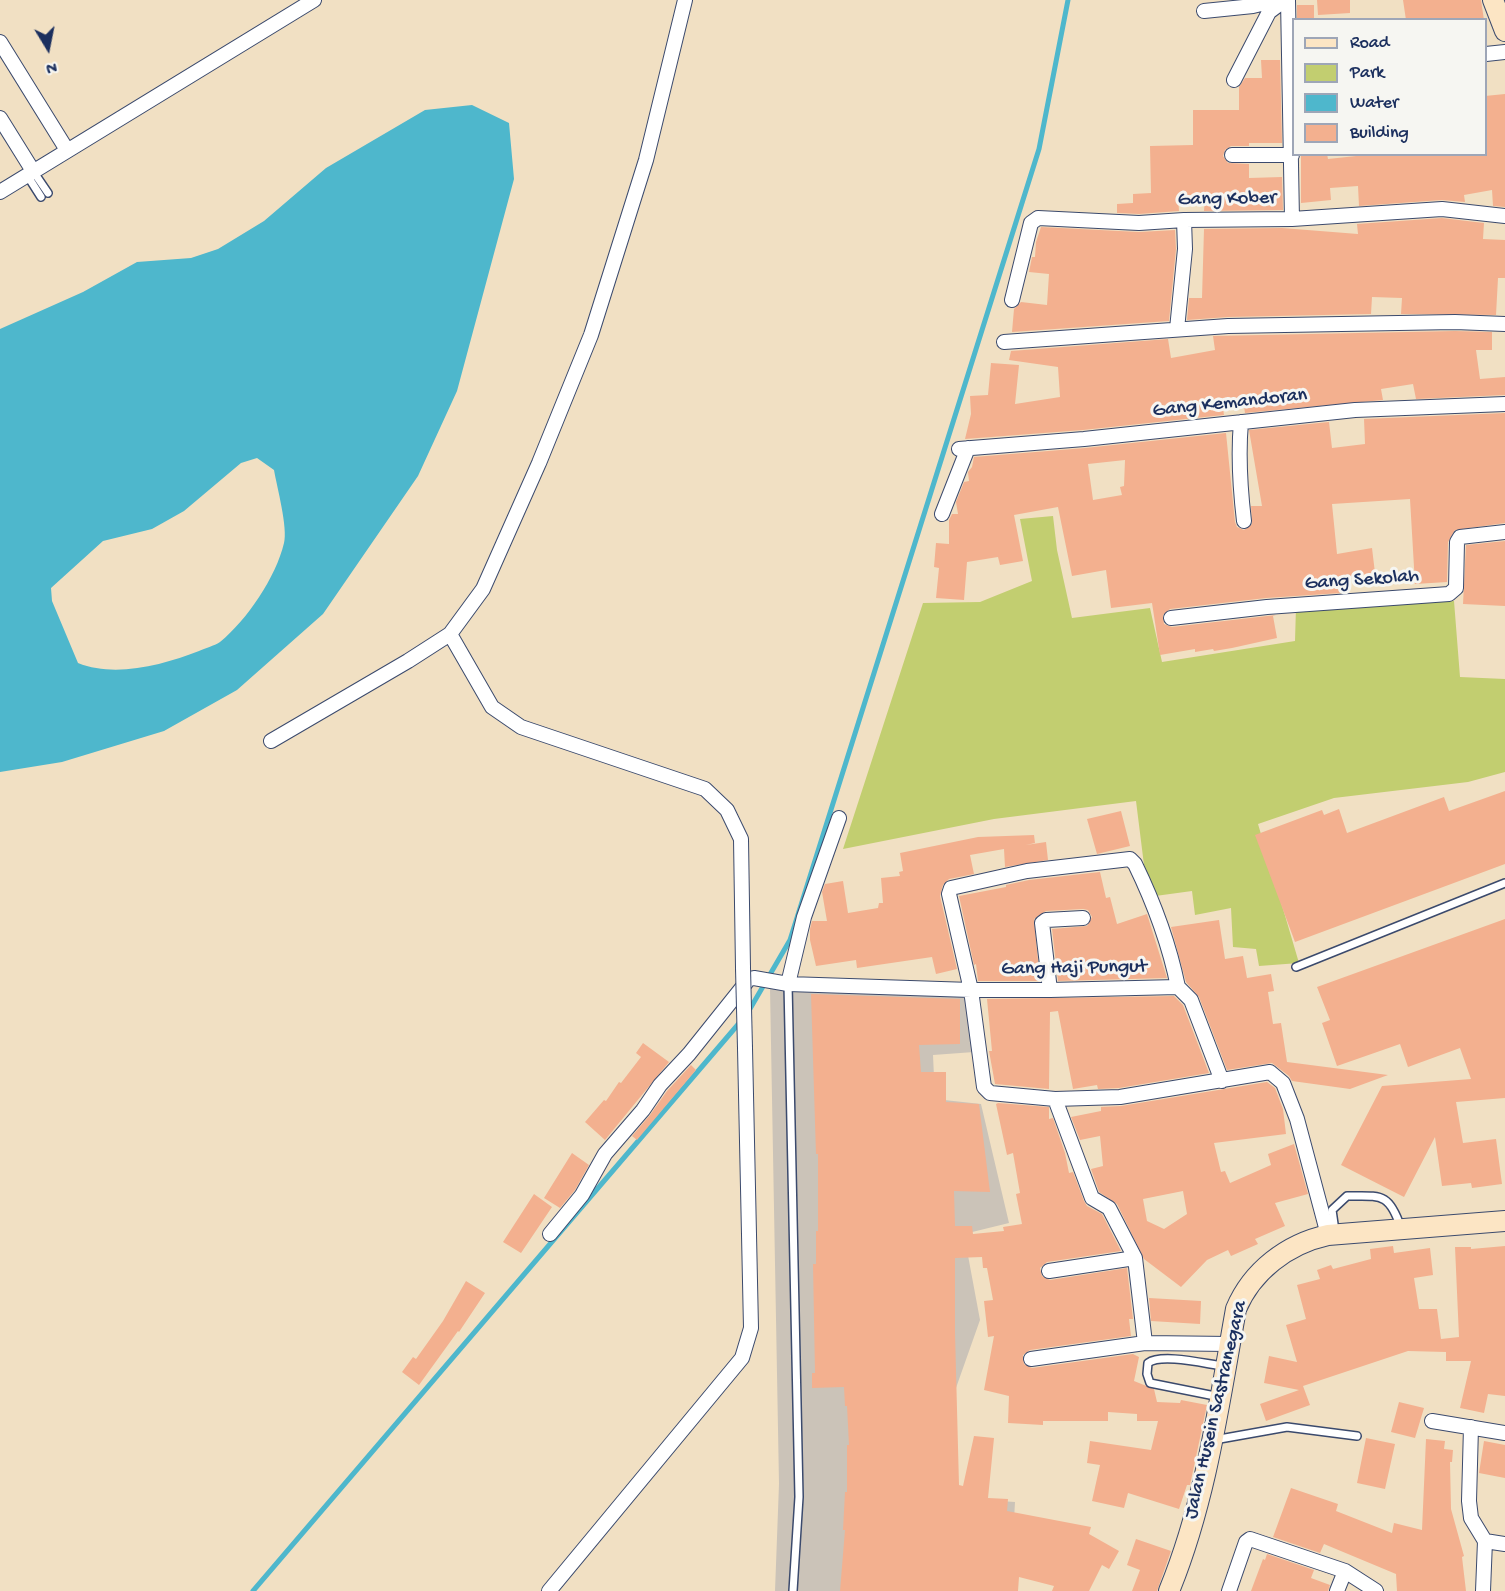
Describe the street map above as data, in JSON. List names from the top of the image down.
{
  "streets": {
    "main road": ["Jalan Husein Sastranegara"],
    "street": [
      "Gang Kober",
      "Gang Kemandoran",
      "Gang Sekolah",
      "Gang Haji Pungut"
    ]
  },
  "crossings": [
    ["Gang Haji Pungut", "Jalan Husein Sastranegara"]
  ],
  "legend": [
    "Road",
    "Park",
    "Water",
    "Building"
  ],
  "north": "bottom"
}
